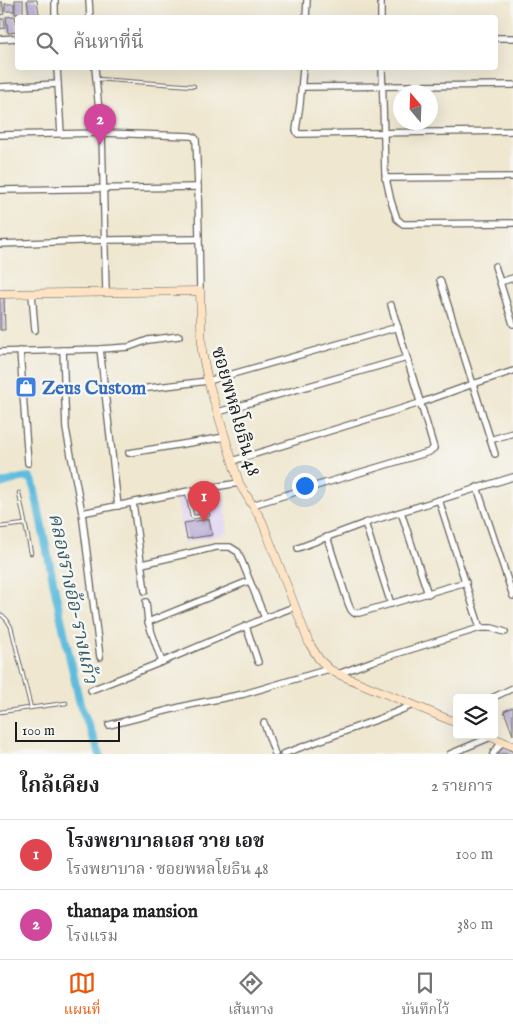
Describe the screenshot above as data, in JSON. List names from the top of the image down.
{
  "streets": {
    "street": ["ซอยพหลโยธิน 48"]
  },
  "water": ["คลองรางอ้อ-รางแก้ว"],
  "places": {
    "shop": ["Zeus Custom"]
  },
  "scale_bar": "100 m",
  "north": "top",
  "page": {
    "search": "ค้นหาที่นี่",
    "pins": ["2", "1"],
    "scale": "100 m",
    "heading": ["ใกล้เคียง", "2 รายการ"],
    "list": [
      {
        "mark": "1",
        "name": "โรงพยาบาลเอส วาย เอช",
        "note": "โรงพยาบาล · ซอยพหลโยธิน 48",
        "value": "100 m"
      },
      {
        "mark": "2",
        "name": "thanapa mansion",
        "note": "โรงแรม",
        "value": "380 m"
      }
    ],
    "nav": ["แผนที่", "เส้นทาง", "บันทึกไว้"]
  }
}
